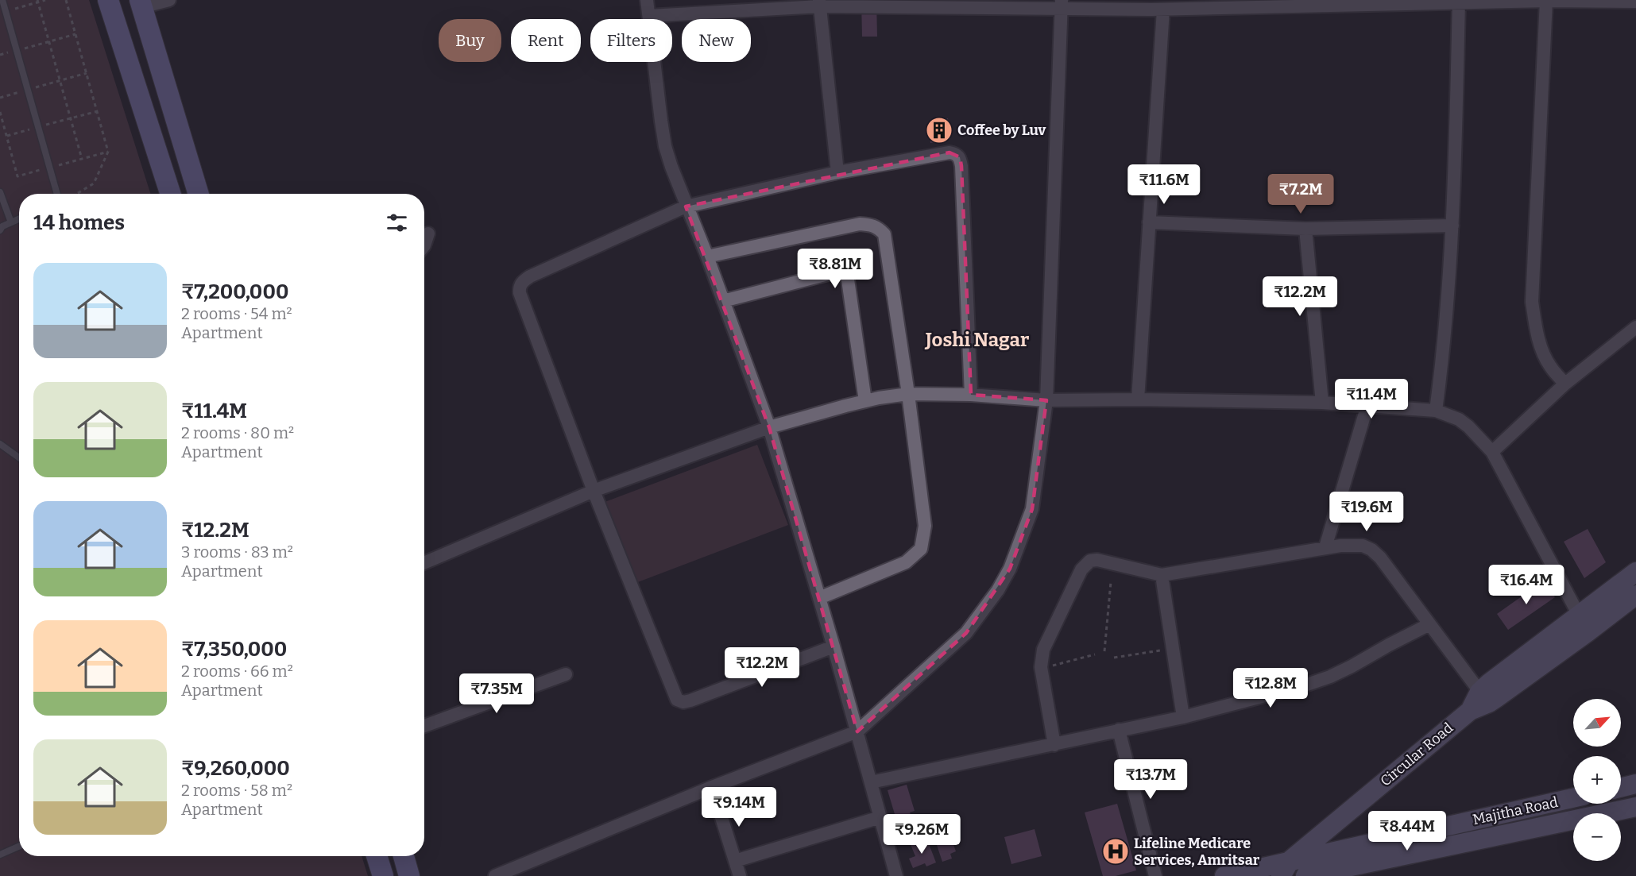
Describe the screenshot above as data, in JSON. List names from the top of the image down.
{
  "streets": {
    "main road": ["Circular Road", "Majitha Road"]
  },
  "crossings": [
    ["Circular Road", "Majitha Road"]
  ],
  "districts": ["Joshi Nagar"],
  "places": {
    "building": ["Coffee by Luv"],
    "hospital": ["Lifeline Medicare Services, Amritsar"]
  },
  "north": "top right",
  "page": {
    "chip": [
      "Buy",
      "Rent",
      "Filters",
      "New"
    ],
    "price": [
      "₹11.6M",
      "₹7.2M",
      "₹8.81M",
      "₹12.2M",
      "₹11.4M",
      "₹19.6M",
      "₹16.4M",
      "₹12.2M",
      "₹12.8M",
      "₹7.35M",
      "₹13.7M",
      "₹9.14M",
      "₹8.44M",
      "₹9.26M"
    ],
    "heading": "14 homes",
    "list": [
      {
        "name": "₹7,200,000",
        "note": "2 rooms · 54 m² · Apartment"
      },
      {
        "name": "₹11.4M",
        "note": "2 rooms · 80 m² · Apartment"
      },
      {
        "name": "₹12.2M",
        "note": "3 rooms · 83 m² · Apartment"
      },
      {
        "name": "₹7,350,000",
        "note": "2 rooms · 66 m² · Apartment"
      },
      {
        "name": "₹9,260,000",
        "note": "2 rooms · 58 m² · Apartment"
      }
    ],
    "map_buttons": ["+", "−"]
  }
}
